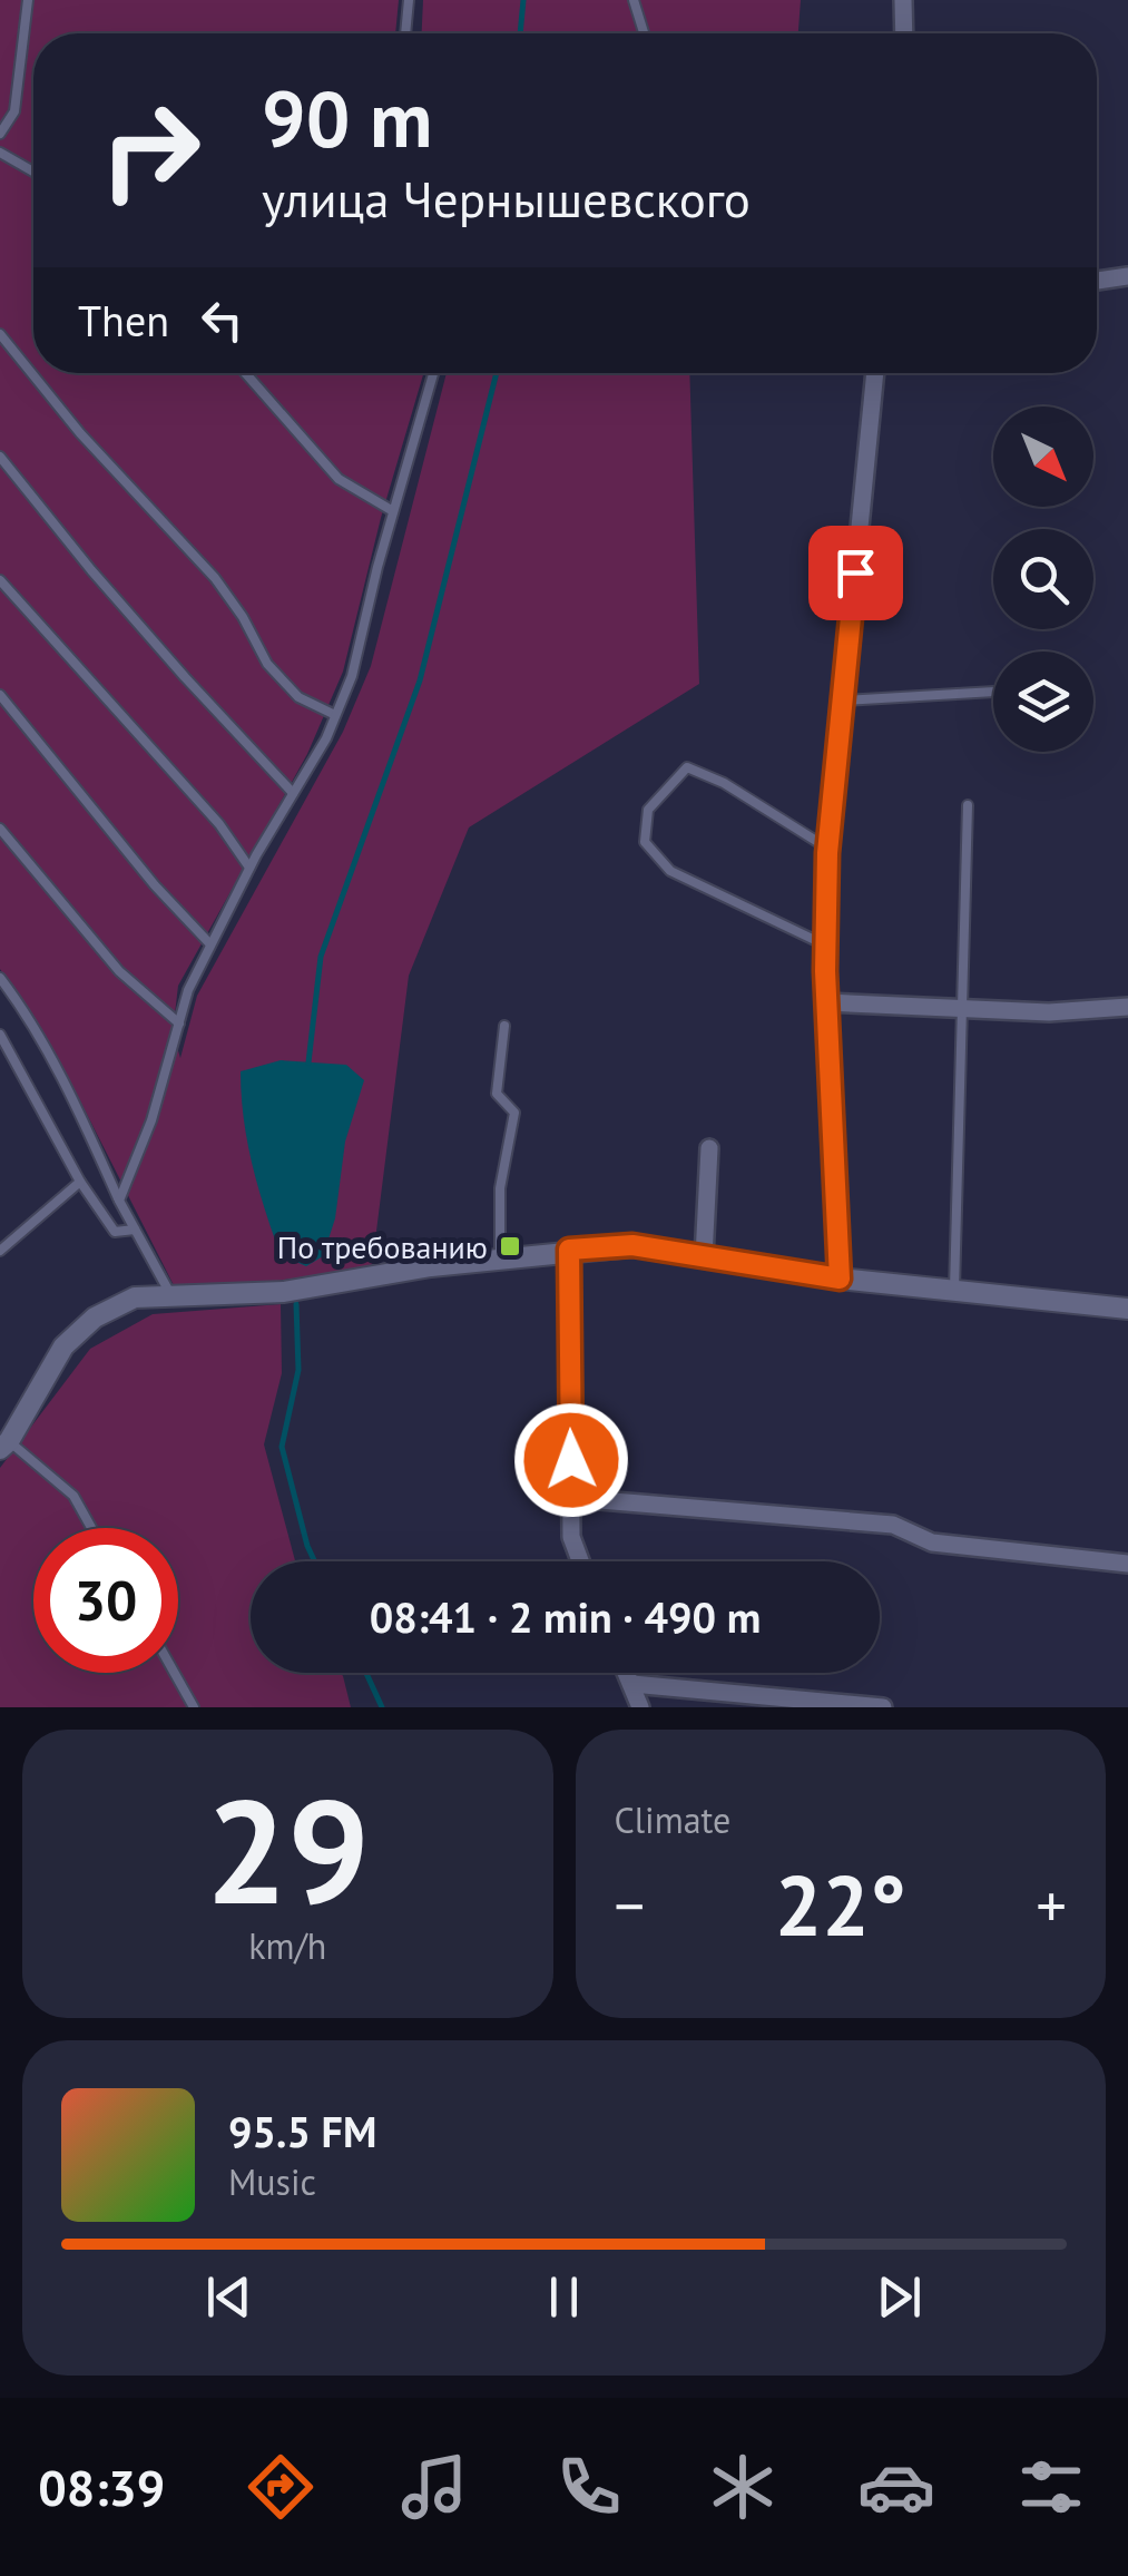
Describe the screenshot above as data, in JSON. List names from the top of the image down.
{
  "places": {
    "transit": ["По требованию"]
  },
  "north": "bottom right",
  "page": {
    "turn": ["90 m", "улица Чернышевского"],
    "then": "Then",
    "limit": "30",
    "trip": "08:41 · 2 min · 490 m",
    "tile": [
      ["29", "km/h"],
      "Climate"
    ],
    "heat": ["−", "22°", "+"],
    "song": ["95.5 FM", "Music"],
    "tabs": "08:39"
  }
}
